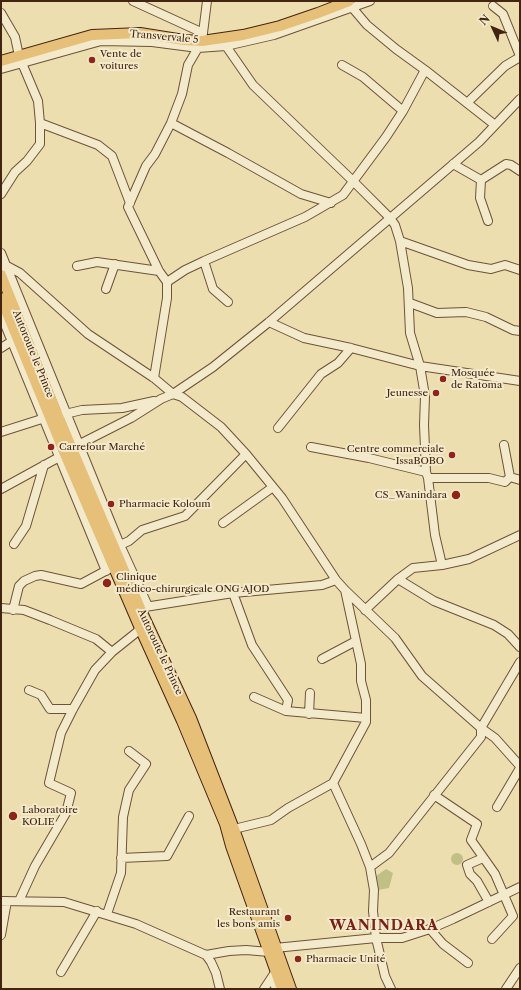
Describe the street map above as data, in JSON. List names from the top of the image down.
{
  "streets": {
    "main road": ["Transvervale 5", "Autoroute le Prince"]
  },
  "districts": ["WANINDARA"],
  "places": [
    "Vente de voitures",
    "Mosquée de Ratoma",
    "Jeunesse",
    "Carrefour Marché",
    "Centre commerciale IssaBOBO",
    "CS_Wanindara",
    "Pharmacie Koloum",
    "Clinique médico-chirurgicale ONG AJOD",
    "Laboratoire KOLIE",
    "Restaurant les bons amis",
    "Pharmacie Unité"
  ],
  "north": "top left"
}
